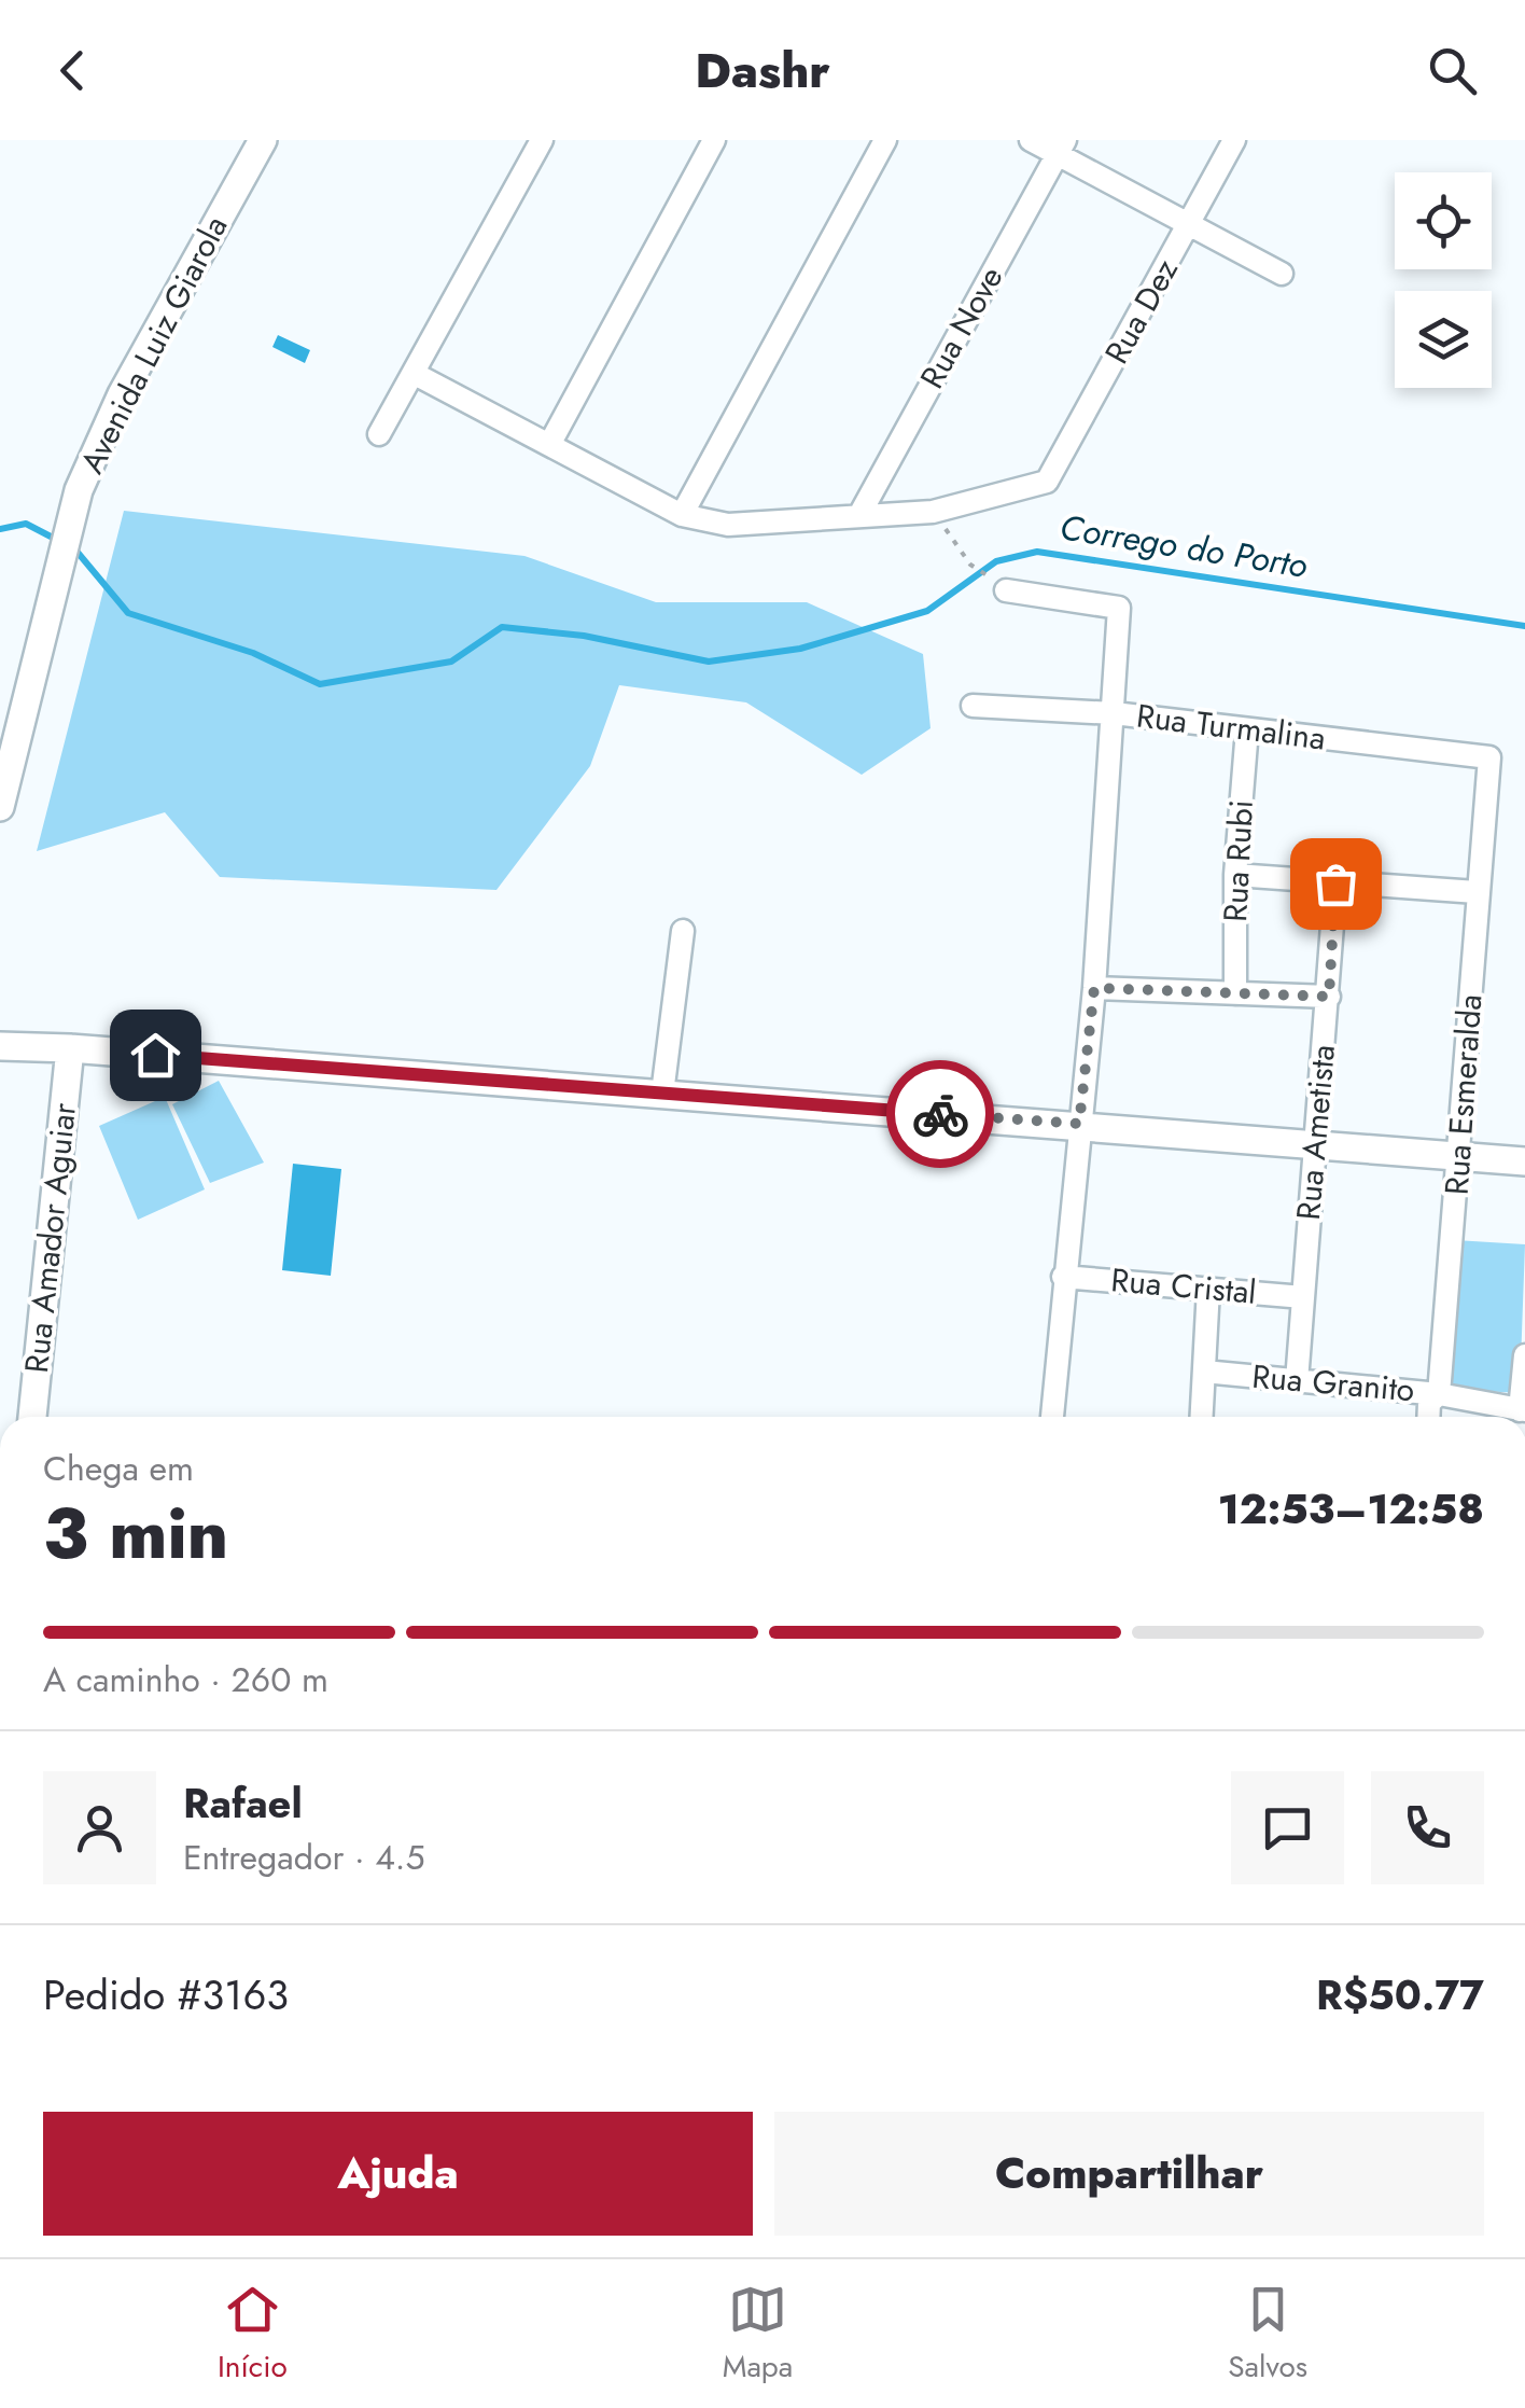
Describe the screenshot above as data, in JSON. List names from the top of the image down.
{
  "streets": {
    "street": [
      "Rua Dez",
      "Rua Nove",
      "Avenida Luiz Giarola",
      "Rua Turmalina",
      "Rua Rubi",
      "Rua Esmeralda",
      "Rua Ametista",
      "Rua Amador Aguiar",
      "Rua Cristal",
      "Rua Granito"
    ]
  },
  "crossings": [
    ["Rua Turmalina", "Rua Rubi"],
    ["Rua Turmalina", "Rua Esmeralda"],
    ["Rua Esmeralda", "Rua Granito"],
    ["Rua Ametista", "Rua Cristal"],
    ["Rua Ametista", "Rua Granito"]
  ],
  "water": ["Corrego do Porto"],
  "page": {
    "header": "Dashr",
    "heading": ["3 min", "Chega em", "12:53–12:58"],
    "panel": [
      "Rafael",
      "Entregador · 4.5",
      "Pedido #3163",
      "R$50.77"
    ],
    "bar": "A caminho · 260 m",
    "buttons": ["Ajuda", "Compartilhar"],
    "tabs": ["Início", "Mapa", "Salvos"]
  }
}
